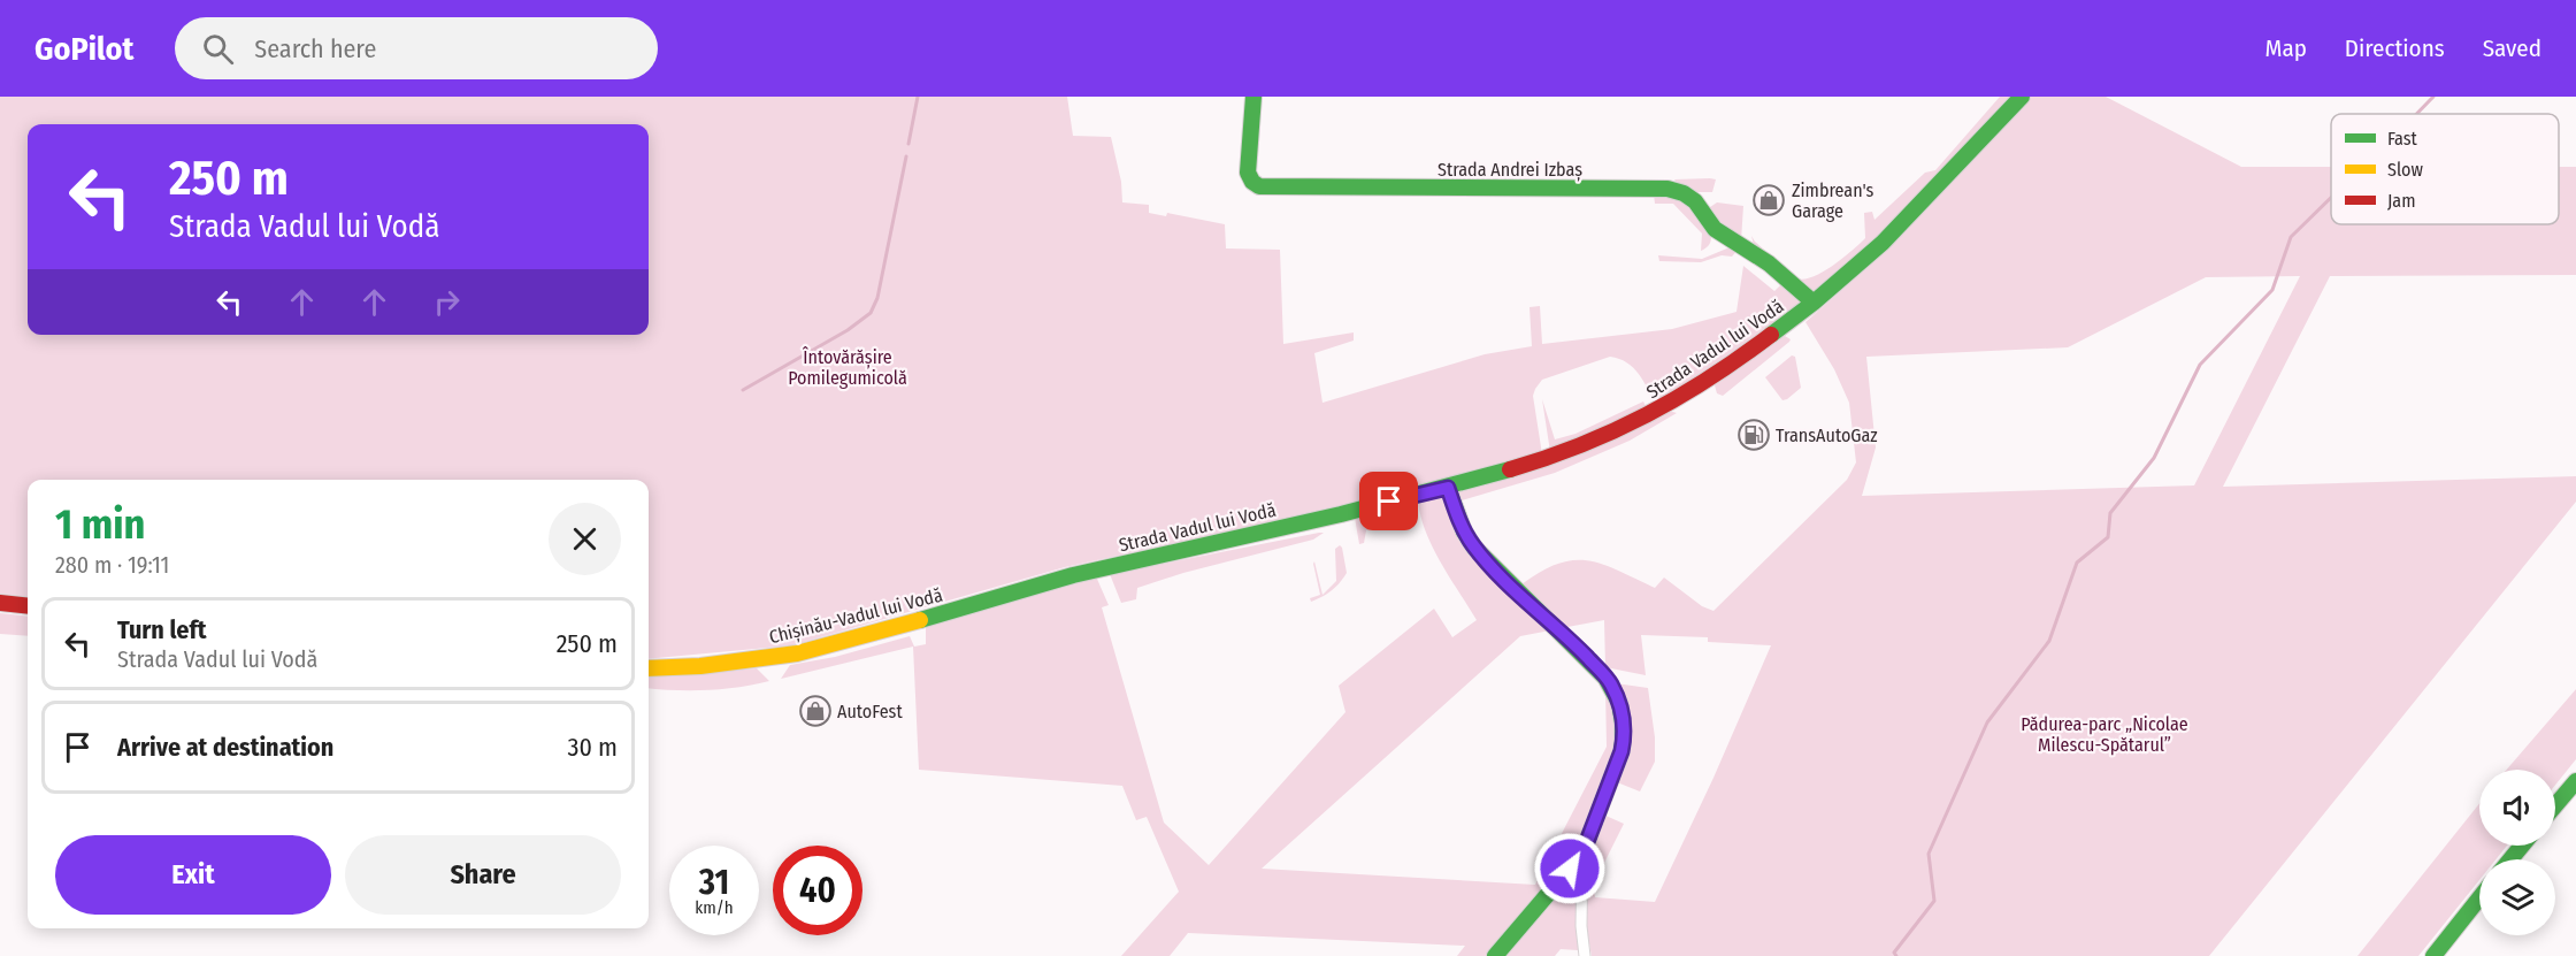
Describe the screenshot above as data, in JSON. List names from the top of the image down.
{
  "streets": {
    "main road": ["Strada Andrei Izbaș", "Strada Vadul lui Vodă", "Chișinău-Vadul lui Vodă"]
  },
  "crossings": [
    ["Strada Andrei Izbaș", "Strada Vadul lui Vodă"],
    ["Strada Vadul lui Vodă", "Chișinău-Vadul lui Vodă"]
  ],
  "parks": ["Întovărășire Pomilegumicolă", "Pădurea-parc „Nicolae Milescu-Spătarul”"],
  "places": {
    "shop": ["Zimbrean's Garage", "AutoFest"],
    "fuel station": ["TransAutoGaz"]
  },
  "legend": ["Fast", "Slow", "Jam"],
  "page": {
    "header": "GoPilot",
    "search": "Search here",
    "nav": ["Map", "Directions", "Saved"],
    "turn": ["250 m", "Strada Vadul lui Vodă"],
    "heading": ["1 min", "280 m · 19:11"],
    "list": [
      {
        "name": "Turn left",
        "note": "Strada Vadul lui Vodă",
        "value": "250 m"
      },
      {
        "name": "Arrive at destination",
        "value": "30 m"
      }
    ],
    "buttons": ["Exit", "Share"],
    "speed": "31 km/h",
    "limit": "40"
  }
}
